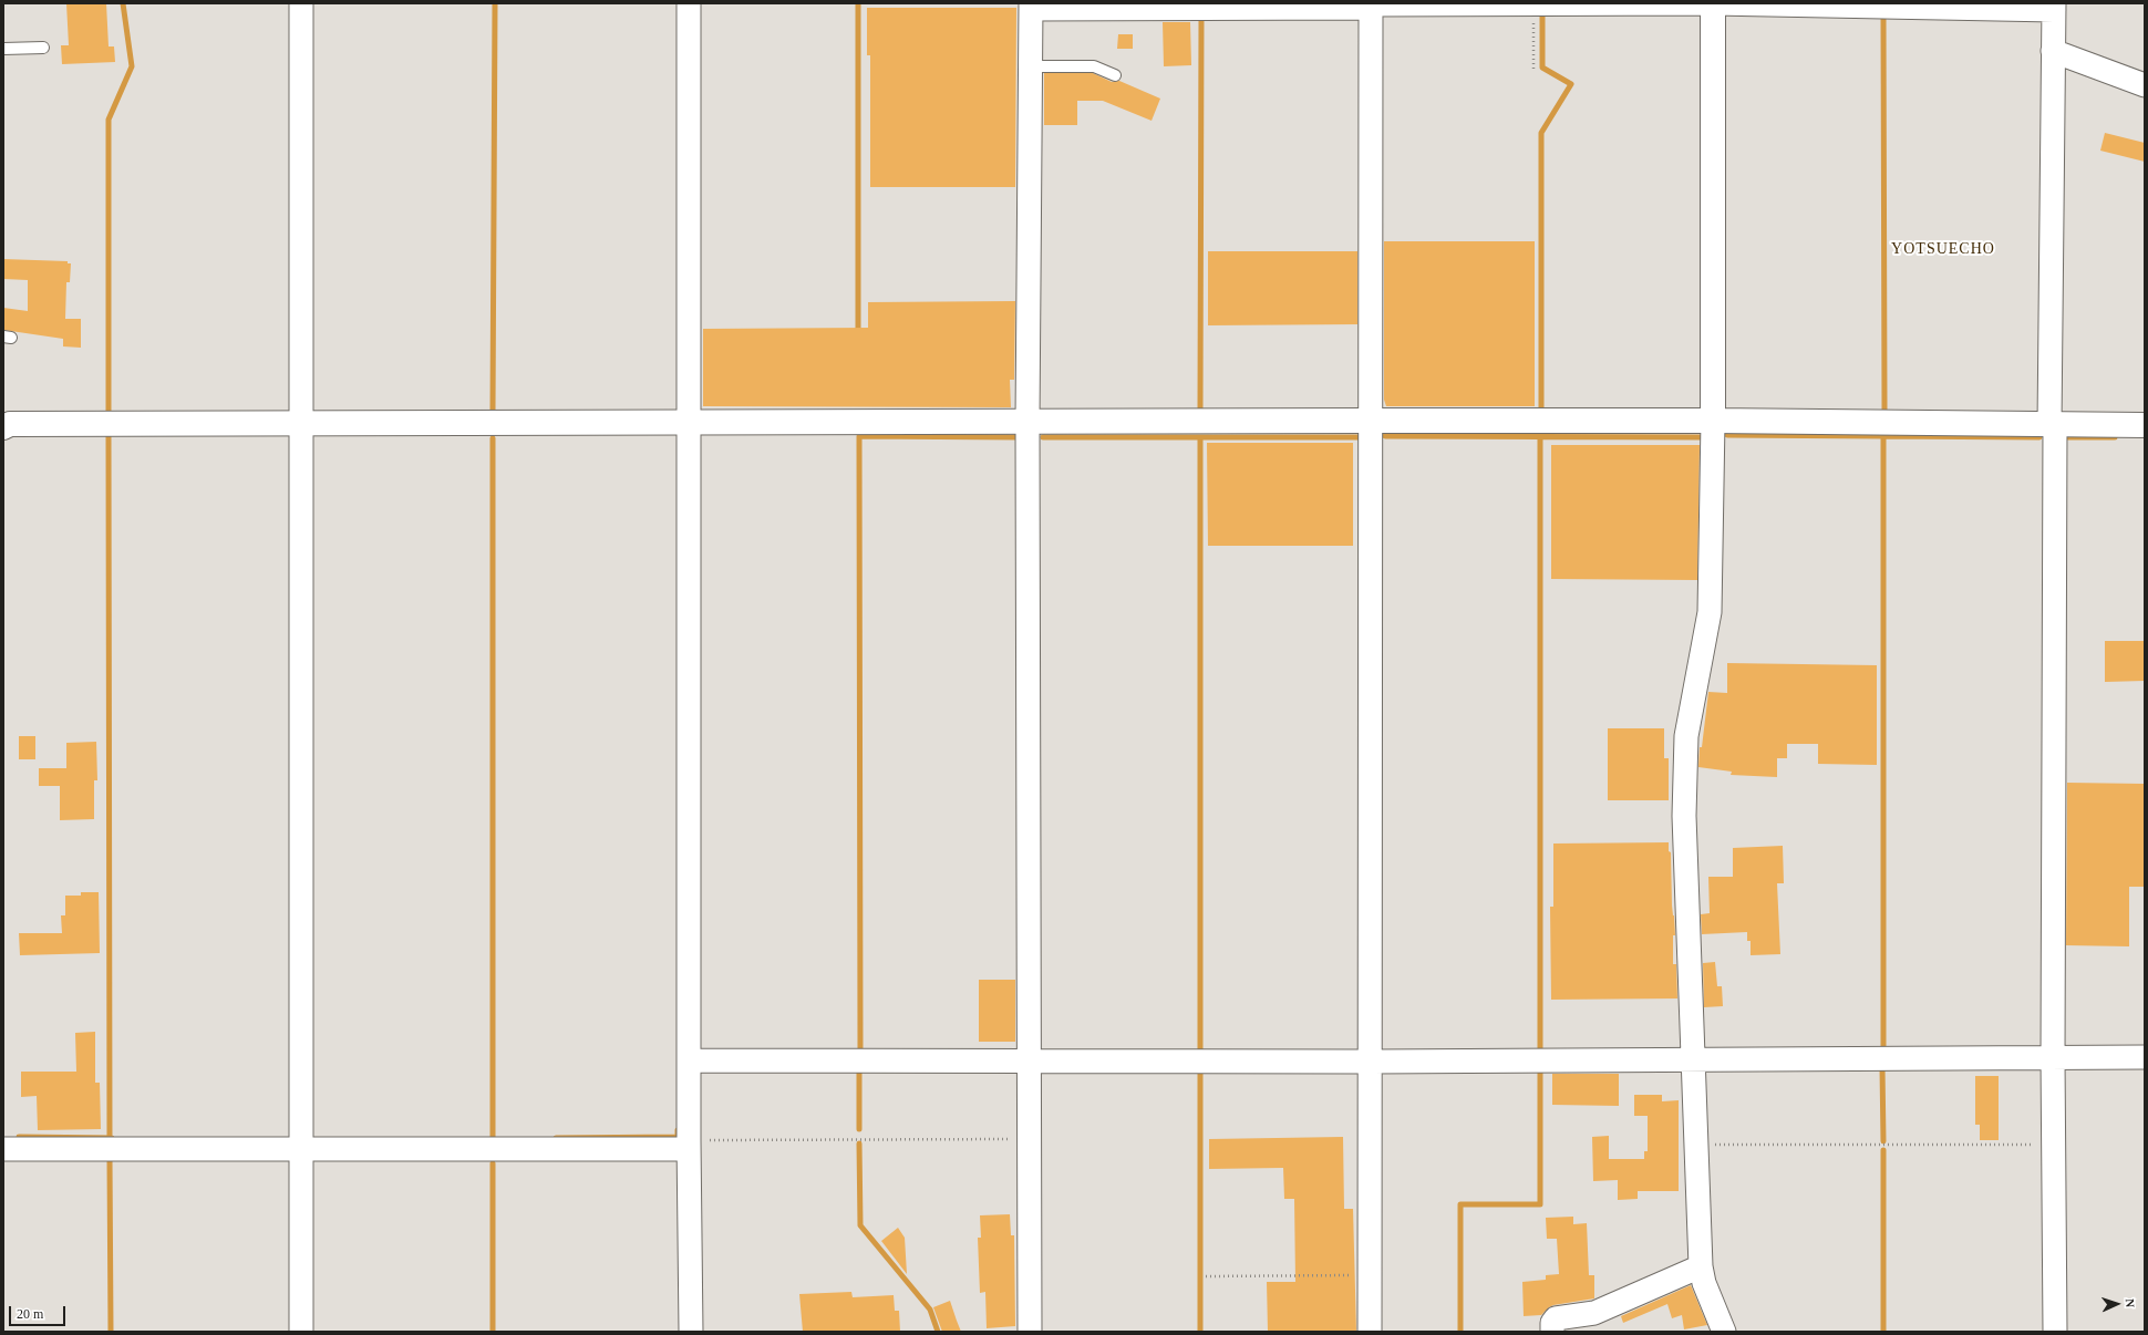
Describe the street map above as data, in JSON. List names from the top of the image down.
{
  "districts": ["YOTSUECHO"],
  "scale_bar": "20 m",
  "north": "right"
}
